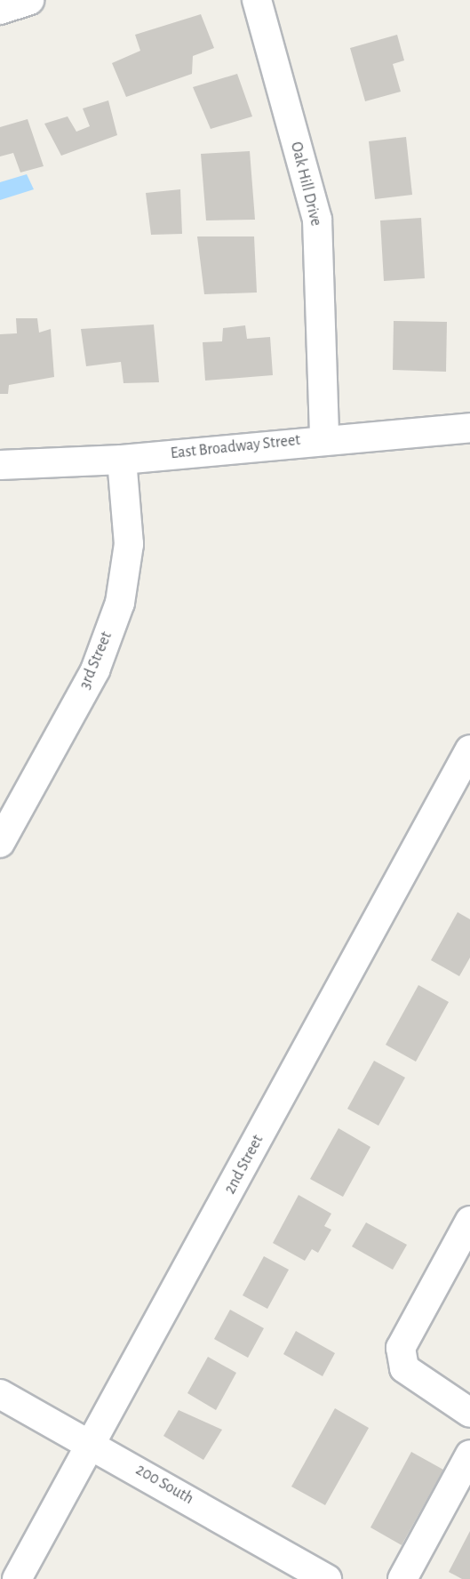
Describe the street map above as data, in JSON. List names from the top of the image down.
{
  "streets": {
    "street": [
      "Oak Hill Drive",
      "East Broadway Street",
      "3rd Street",
      "2nd Street",
      "200 South"
    ]
  },
  "crossings": [
    ["Oak Hill Drive", "East Broadway Street"],
    ["East Broadway Street", "3rd Street"],
    ["2nd Street", "200 South"]
  ]
}
